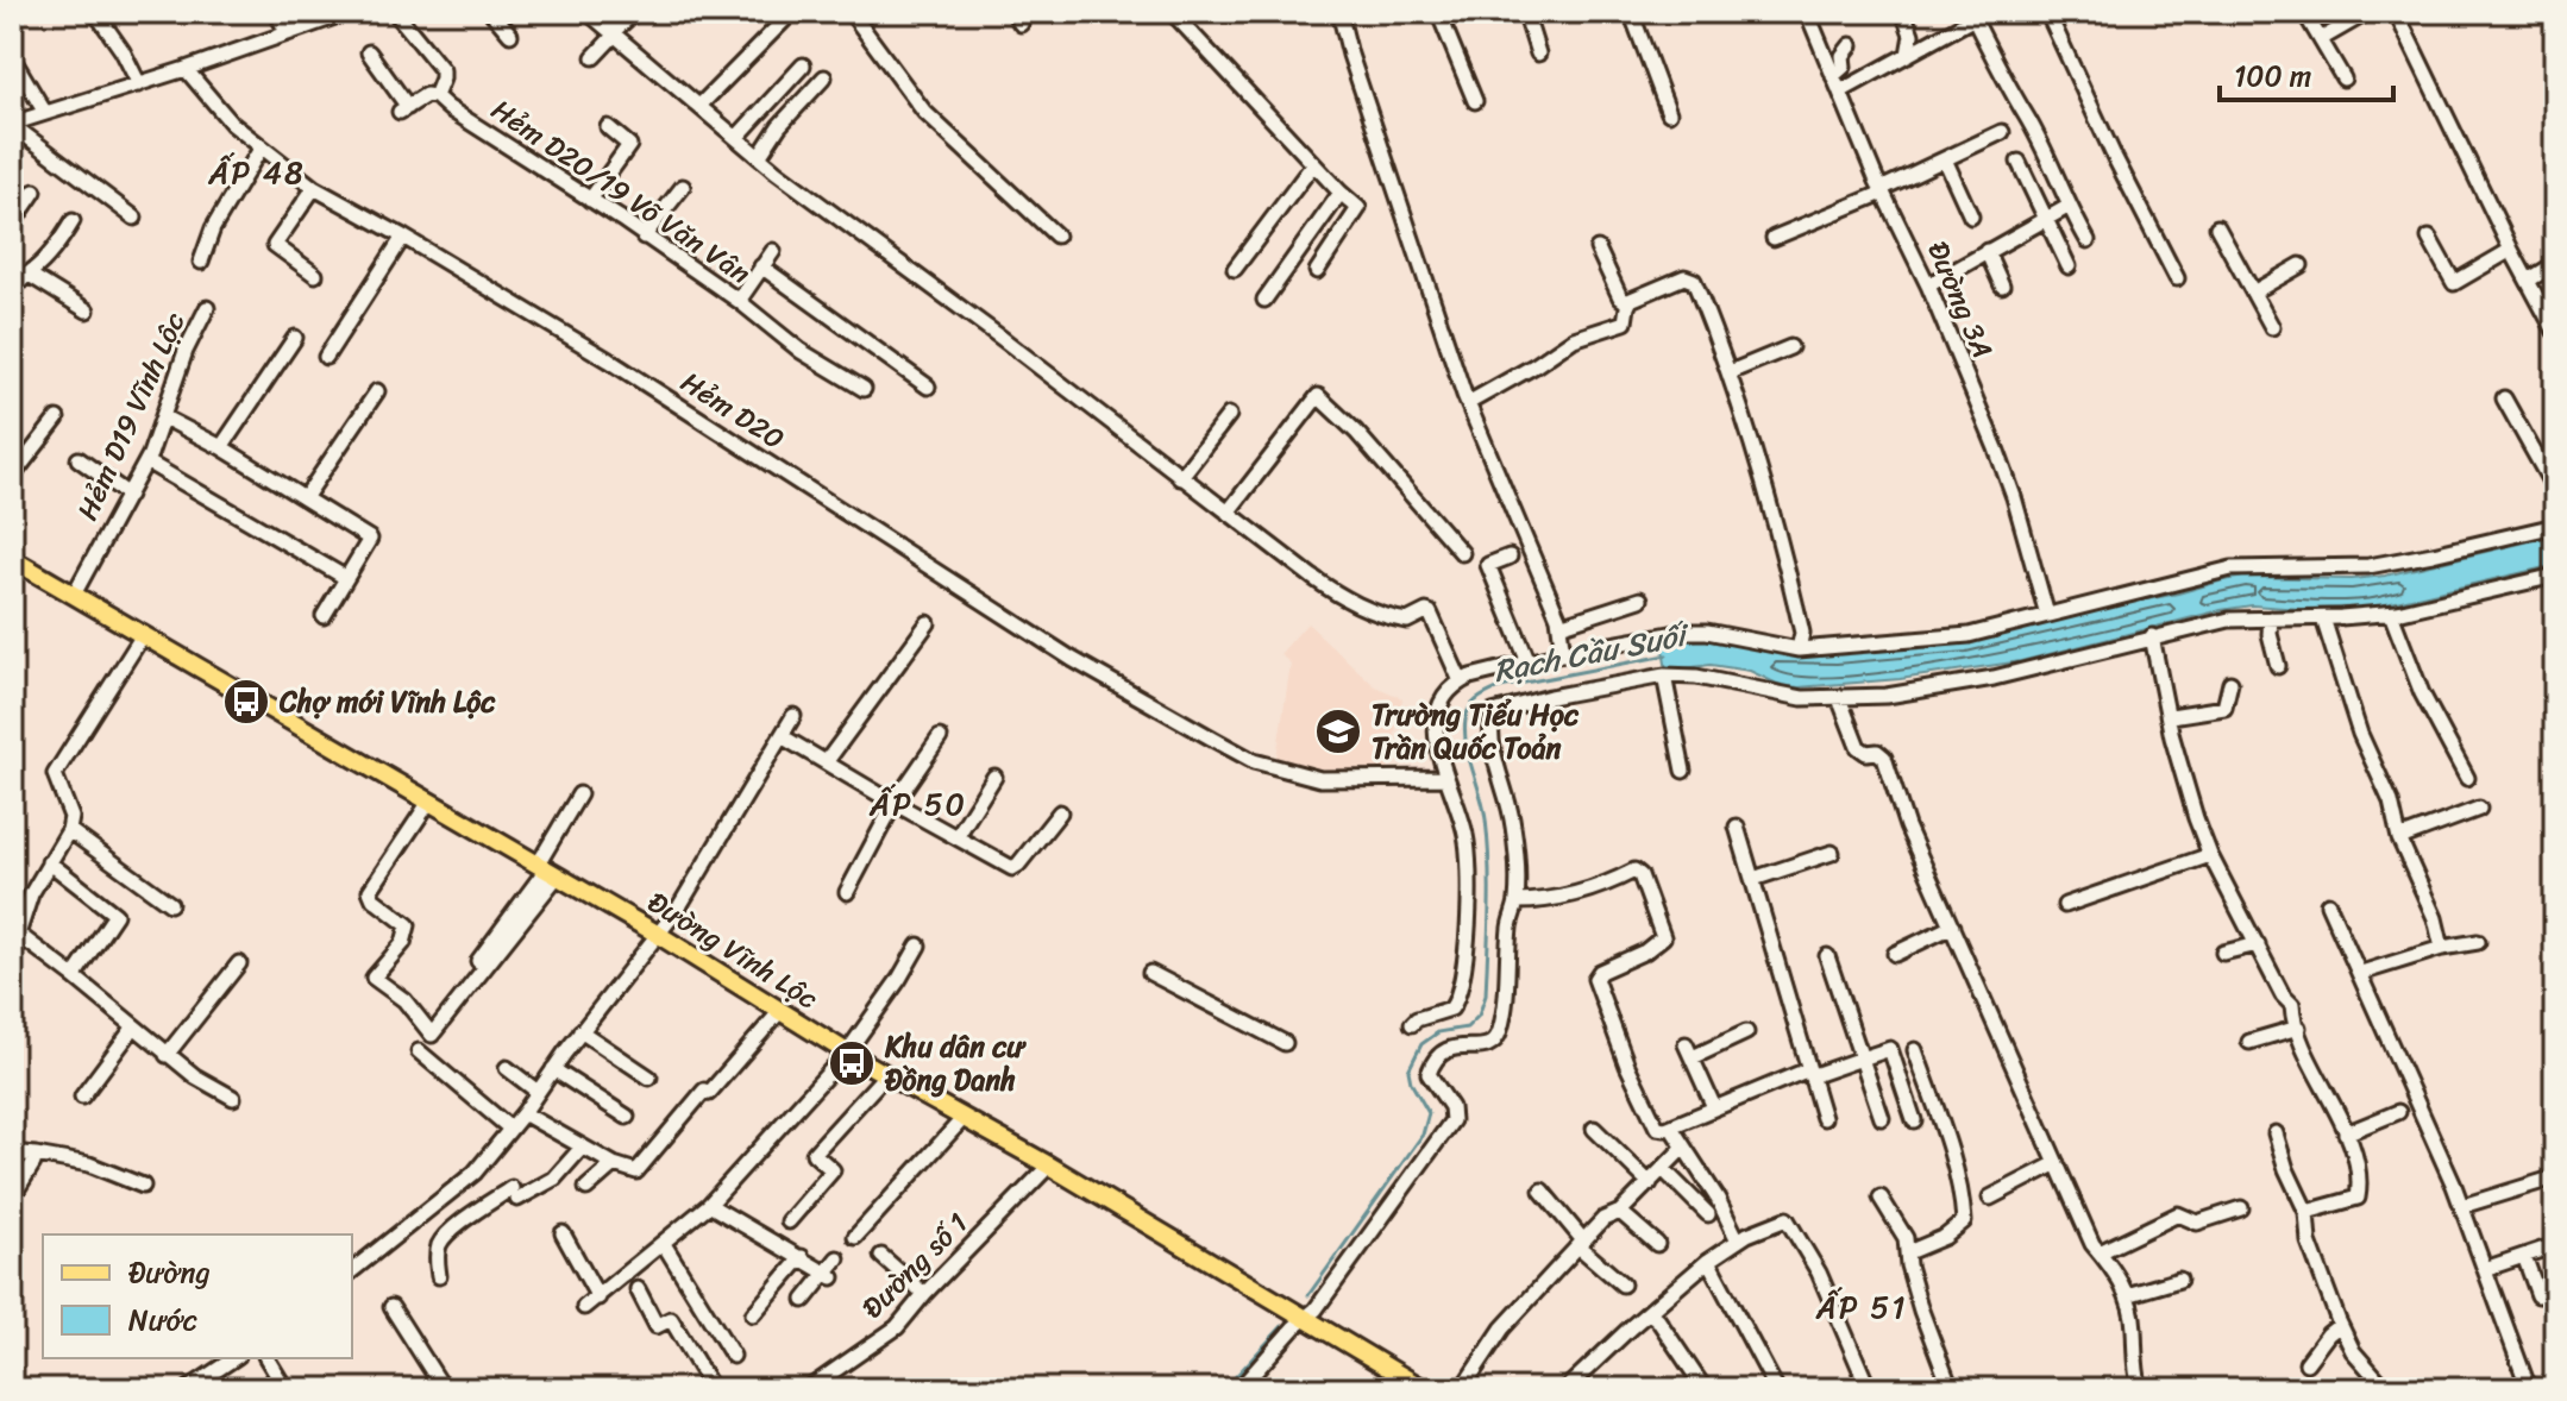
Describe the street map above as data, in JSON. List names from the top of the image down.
{
  "streets": {
    "main road": ["Đường Vĩnh Lộc"],
    "street": [
      "Hẻm D20/19 Võ Văn Vân",
      "Đường 3A",
      "Hẻm D20",
      "Hẻm D19 Vĩnh Lộc",
      "Đường số 1"
    ]
  },
  "crossings": [
    ["Hẻm D19 Vĩnh Lộc", "Đường Vĩnh Lộc"],
    ["Đường Vĩnh Lộc", "Đường số 1"]
  ],
  "districts": ["ẤP 48", "ẤP 50", "ẤP 51"],
  "water": ["Rạch Cầu Suối"],
  "places": {
    "bus stop": ["Chợ mới Vĩnh Lộc", "Khu dân cư Đồng Danh"],
    "school or university": ["Trường Tiểu Học Trần Quốc Toản"]
  },
  "legend": ["Đường", "Nước"],
  "scale_bar": "100 m"
}
